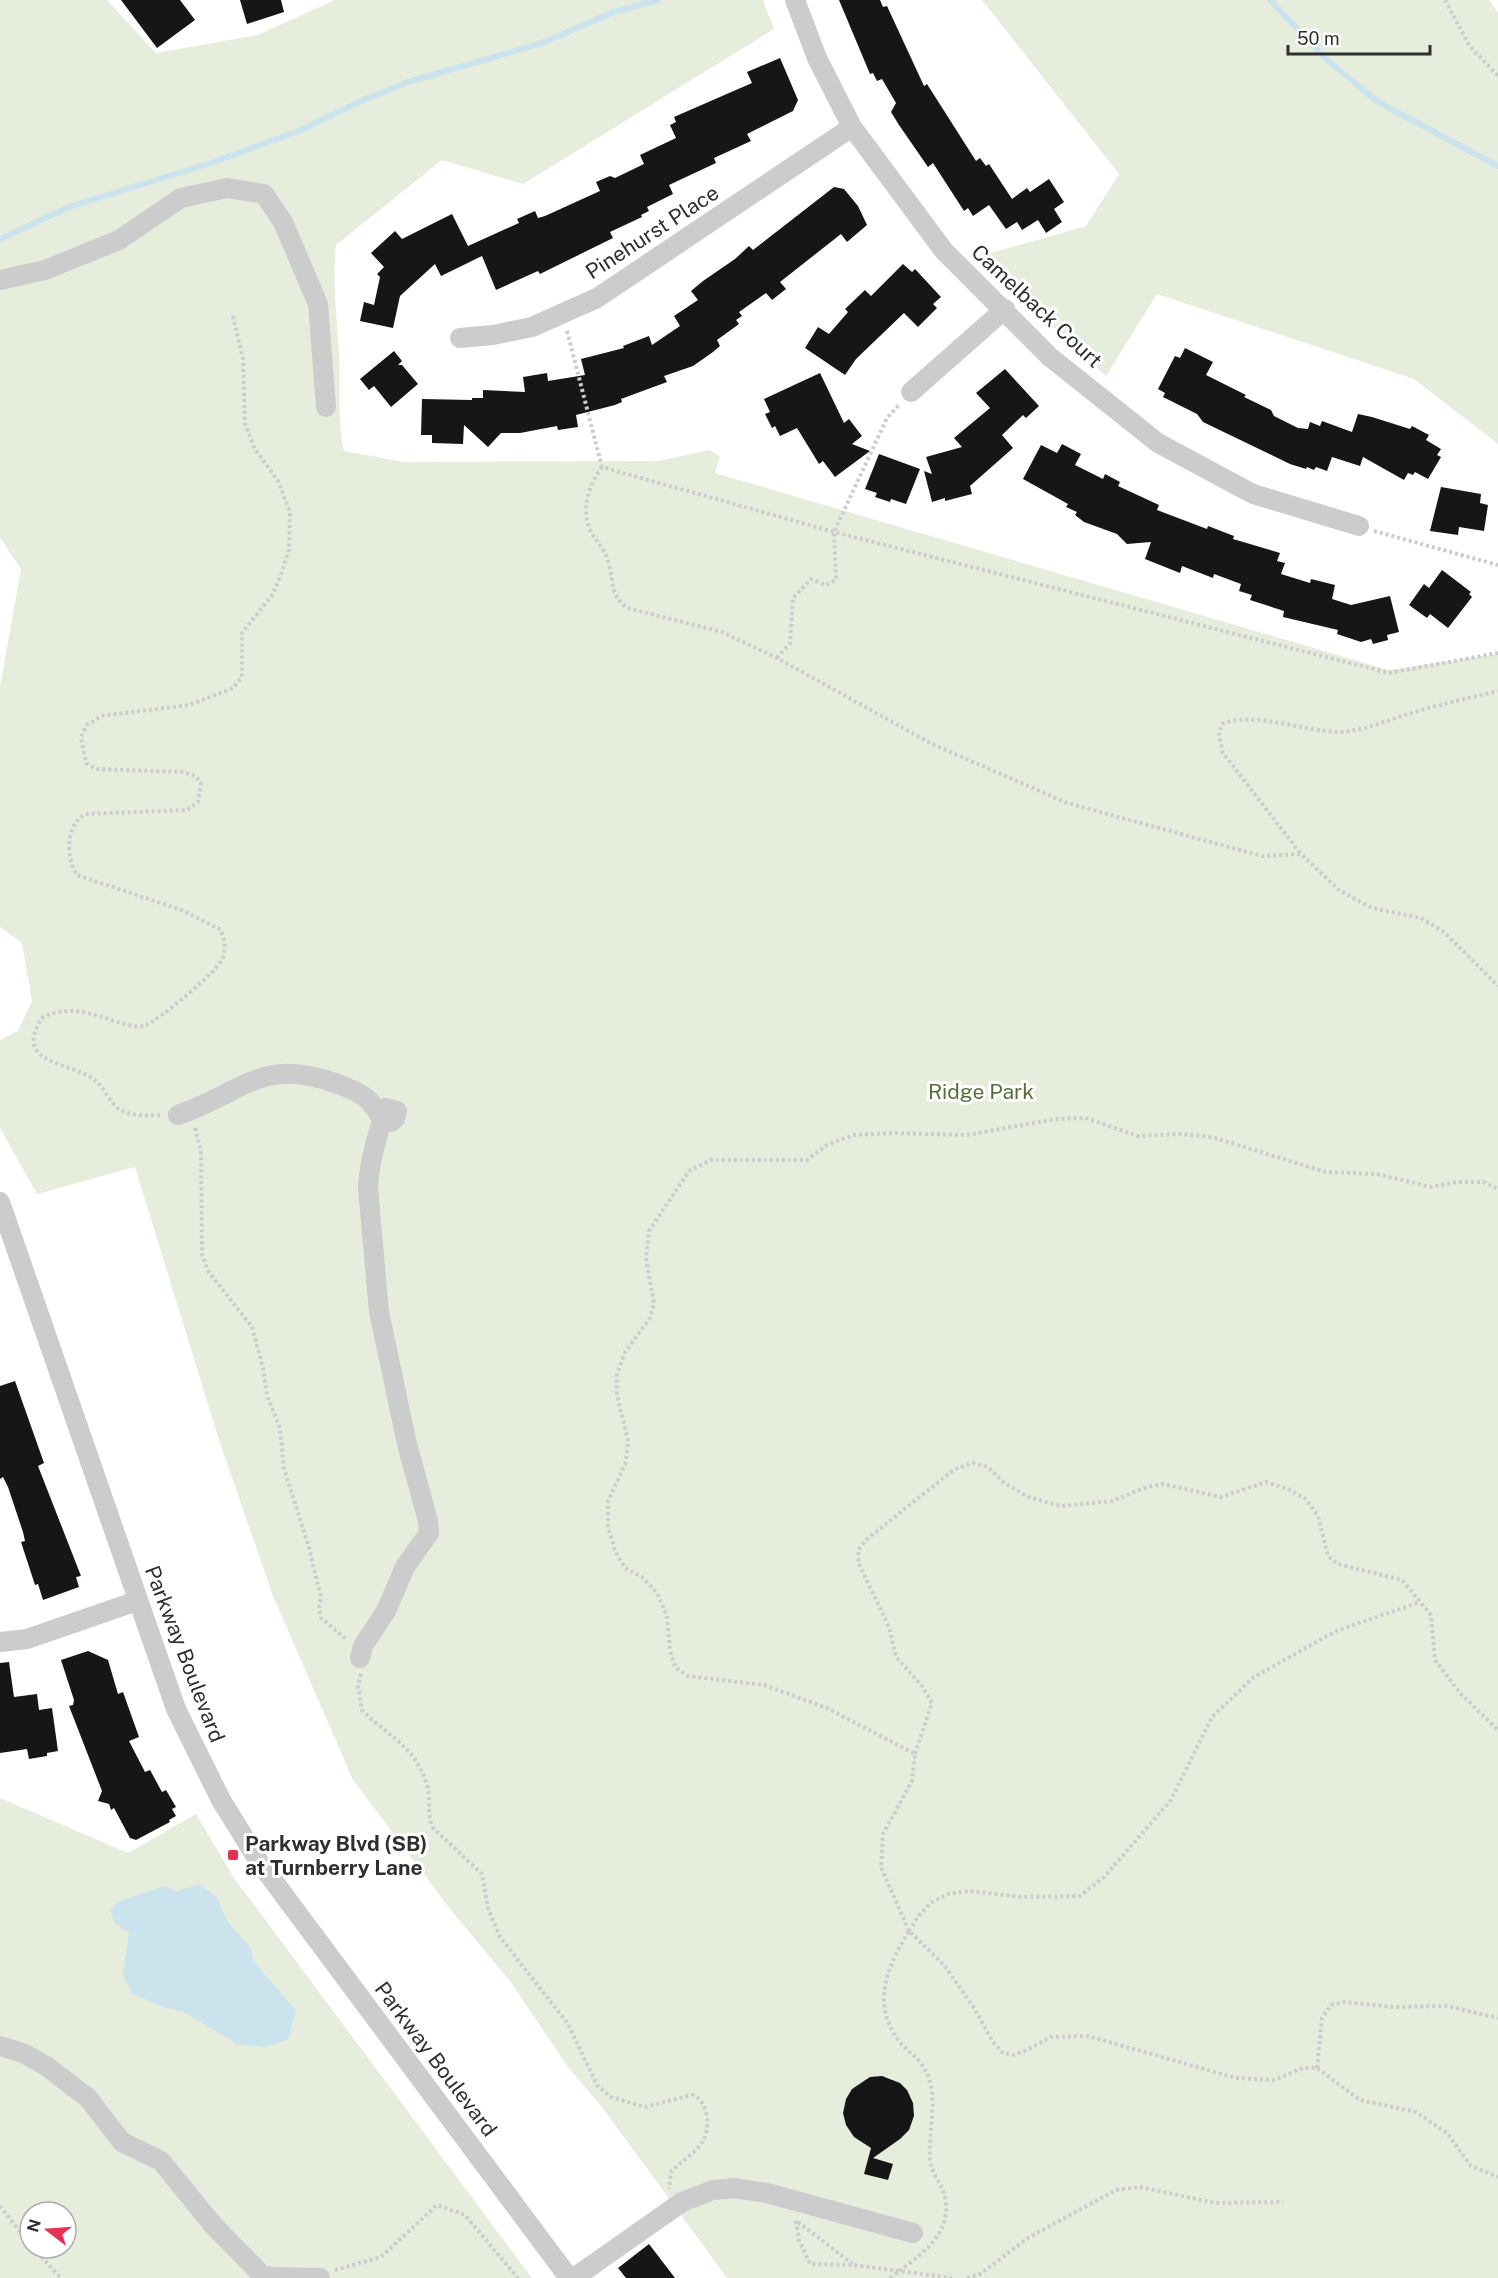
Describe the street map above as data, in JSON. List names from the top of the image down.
{
  "streets": {
    "street": ["Pinehurst Place", "Camelback Court", "Parkway Boulevard"]
  },
  "crossings": [
    ["Pinehurst Place", "Camelback Court"]
  ],
  "parks": ["Ridge Park"],
  "places": {
    "transit": ["Parkway Blvd (SB) at Turnberry Lane"]
  },
  "scale_bar": "50 m",
  "north": "left"
}
